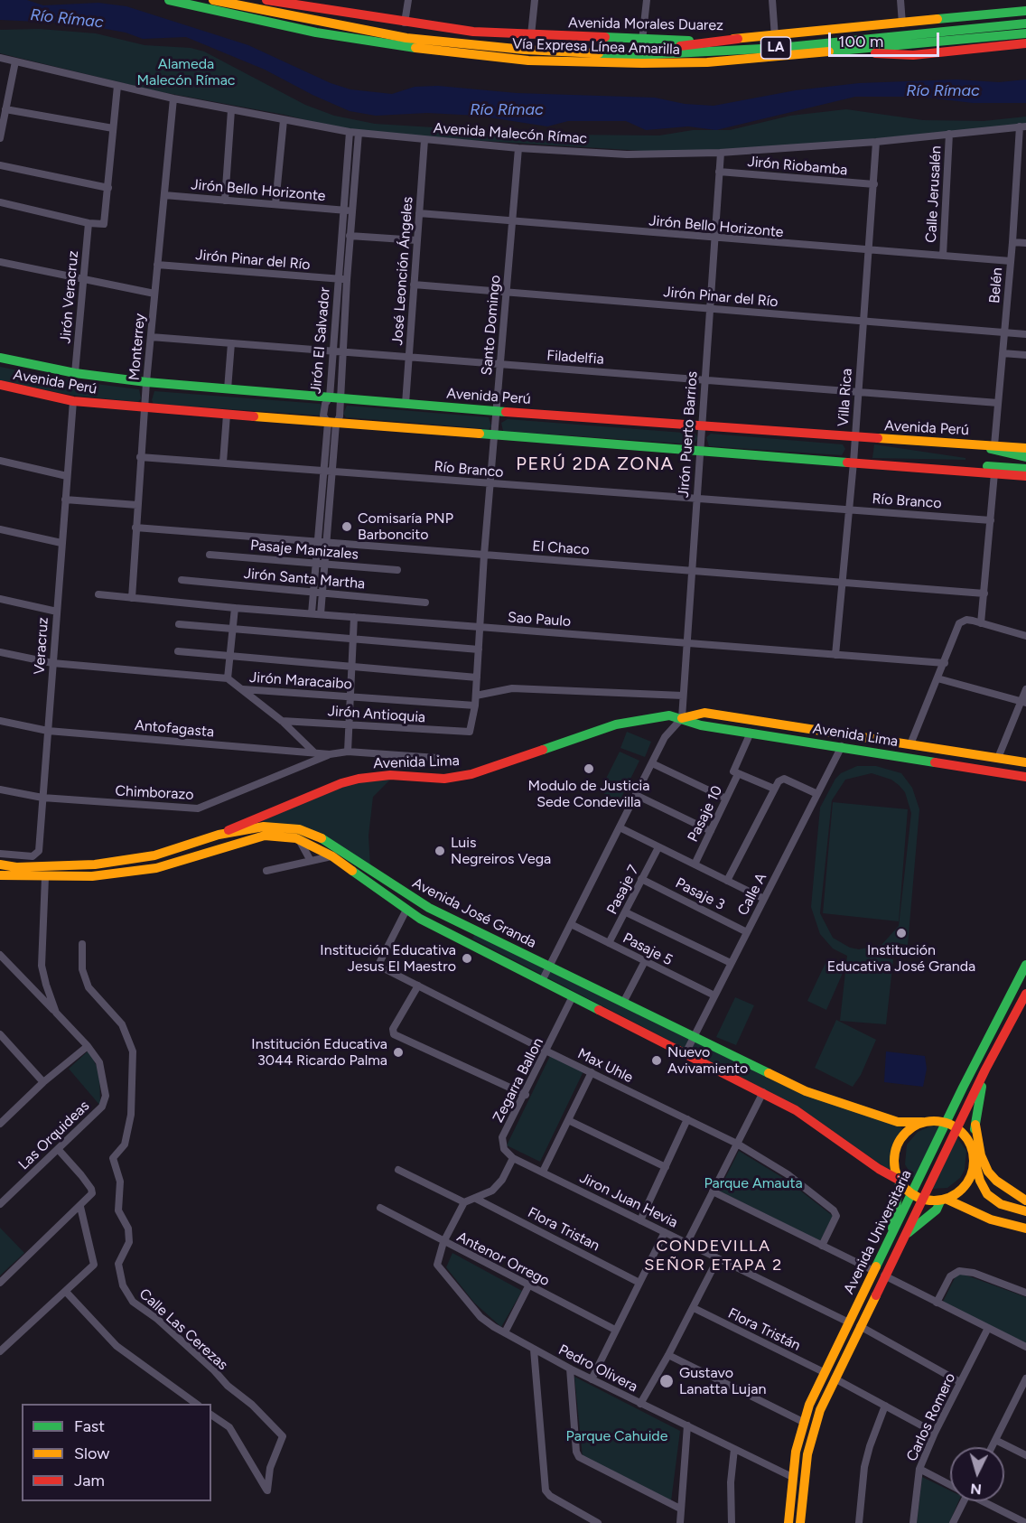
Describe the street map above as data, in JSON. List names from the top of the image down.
{
  "streets": {
    "main road": [
      "Avenida Morales Duarez",
      "Vía Expresa Línea Amarilla",
      "LA",
      "Avenida Perú",
      "Avenida Lima",
      "Avenida José Granda",
      "Avenida Universitaria"
    ],
    "street": [
      "Avenida Malecón Rímac",
      "Jirón Riobamba",
      "Jirón Bello Horizonte",
      "Calle Jerusalén",
      "Jirón Pinar del Río",
      "José Leonción Ángeles",
      "Belén",
      "Jirón Veracruz",
      "Santo Domingo",
      "Jirón El Salvador",
      "Monterrey",
      "Filadelfia",
      "Villa Rica",
      "Jirón Puerto Barrios",
      "Río Branco",
      "El Chaco",
      "Pasaje Manizales",
      "Jirón Santa Martha",
      "Sao Paulo",
      "Veracruz",
      "Jirón Maracaibo",
      "Jirón Antioquia",
      "Antofagasta",
      "Chimborazo",
      "Pasaje 10",
      "Pasaje 7",
      "Pasaje 3",
      "Calle A",
      "Pasaje 5",
      "Max Uhle",
      "Zegarra Ballon",
      "Las Orquideas",
      "Jiron Juan Hevia",
      "Flora Tristan",
      "Antenor Orrego",
      "Calle Las Cerezas",
      "Flora Tristán",
      "Pedro Olivera",
      "Carlos Romero"
    ]
  },
  "crossings": [
    ["Avenida Malecón Rímac", "Calle Jerusalén"],
    ["Avenida Malecón Rímac", "José Leonción Ángeles"],
    ["Avenida Malecón Rímac", "Belén"],
    ["Avenida Malecón Rímac", "Santo Domingo"],
    ["Avenida Malecón Rímac", "Jirón El Salvador"],
    ["Avenida Malecón Rímac", "Monterrey"],
    ["Avenida Malecón Rímac", "Villa Rica"],
    ["Avenida Malecón Rímac", "Jirón Puerto Barrios"],
    ["Jirón Riobamba", "Villa Rica"],
    ["Jirón Riobamba", "Jirón Puerto Barrios"],
    ["Jirón Bello Horizonte", "Calle Jerusalén"],
    ["Jirón Bello Horizonte", "José Leonción Ángeles"],
    ["Jirón Bello Horizonte", "Belén"],
    ["Jirón Bello Horizonte", "Santo Domingo"],
    ["Jirón Bello Horizonte", "Jirón El Salvador"],
    ["Jirón Bello Horizonte", "Monterrey"],
    ["Jirón Bello Horizonte", "Villa Rica"],
    ["Jirón Bello Horizonte", "Jirón Puerto Barrios"],
    ["Jirón Pinar del Río", "José Leonción Ángeles"],
    ["Jirón Pinar del Río", "Belén"],
    ["Jirón Pinar del Río", "Santo Domingo"],
    ["Jirón Pinar del Río", "Jirón El Salvador"],
    ["Jirón Pinar del Río", "Monterrey"],
    ["Jirón Pinar del Río", "Villa Rica"],
    ["Jirón Pinar del Río", "Jirón Puerto Barrios"],
    ["José Leonción Ángeles", "Filadelfia"],
    ["José Leonción Ángeles", "Avenida Perú"],
    ["Belén", "Filadelfia"],
    ["Belén", "Avenida Perú"],
    ["Jirón Veracruz", "Avenida Perú"],
    ["Santo Domingo", "Filadelfia"],
    ["Santo Domingo", "Avenida Perú"],
    ["Santo Domingo", "Río Branco"],
    ["Santo Domingo", "El Chaco"],
    ["Santo Domingo", "Sao Paulo"],
    ["Santo Domingo", "Jirón Maracaibo"],
    ["Santo Domingo", "Jirón Antioquia"],
    ["Jirón El Salvador", "Filadelfia"],
    ["Jirón El Salvador", "Avenida Perú"],
    ["Jirón El Salvador", "Río Branco"],
    ["Jirón El Salvador", "El Chaco"],
    ["Jirón El Salvador", "Pasaje Manizales"],
    ["Jirón El Salvador", "Jirón Santa Martha"],
    ["Jirón El Salvador", "Sao Paulo"],
    ["Monterrey", "Filadelfia"],
    ["Monterrey", "Avenida Perú"],
    ["Monterrey", "Río Branco"],
    ["Monterrey", "El Chaco"],
    ["Monterrey", "Sao Paulo"],
    ["Filadelfia", "Villa Rica"],
    ["Filadelfia", "Jirón Puerto Barrios"],
    ["Avenida Perú", "Villa Rica"],
    ["Avenida Perú", "Jirón Puerto Barrios"],
    ["Avenida Perú", "Veracruz"],
    ["Villa Rica", "Río Branco"],
    ["Villa Rica", "El Chaco"],
    ["Villa Rica", "Sao Paulo"],
    ["Jirón Puerto Barrios", "Río Branco"],
    ["Jirón Puerto Barrios", "El Chaco"],
    ["Jirón Puerto Barrios", "Sao Paulo"],
    ["Jirón Puerto Barrios", "Avenida Lima"],
    ["Veracruz", "Jirón Maracaibo"],
    ["Veracruz", "Antofagasta"],
    ["Veracruz", "Chimborazo"],
    ["Antofagasta", "Chimborazo"],
    ["Avenida Lima", "Pasaje 10"],
    ["Avenida Lima", "Calle A"],
    ["Avenida Lima", "Avenida José Granda"],
    ["Pasaje 7", "Pasaje 3"],
    ["Pasaje 7", "Pasaje 5"],
    ["Pasaje 3", "Calle A"],
    ["Calle A", "Avenida José Granda"],
    ["Calle A", "Pasaje 5"],
    ["Avenida José Granda", "Max Uhle"],
    ["Avenida José Granda", "Zegarra Ballon"],
    ["Avenida José Granda", "Avenida Universitaria"],
    ["Max Uhle", "Zegarra Ballon"],
    ["Zegarra Ballon", "Jiron Juan Hevia"],
    ["Jiron Juan Hevia", "Avenida Universitaria"],
    ["Avenida Universitaria", "Flora Tristán"],
    ["Avenida Universitaria", "Pedro Olivera"],
    ["Antenor Orrego", "Pedro Olivera"]
  ],
  "districts": ["PERÚ 2DA ZONA", "CONDEVILLA SEÑOR ETAPA 2"],
  "water": ["Río Rímac"],
  "parks": ["Alameda Malecón Rímac", "Parque Amauta", "Parque Cahuide"],
  "places": [
    "Comisaría PNP Barboncito",
    "Modulo de Justicia Sede Condevilla",
    "Luis Negreiros Vega",
    "Institución Educativa José Granda",
    "Institución Educativa Jesus El Maestro",
    "Institución Educativa 3044 Ricardo Palma",
    "Nuevo Avivamiento",
    "Gustavo Lanatta Lujan"
  ],
  "legend": ["Fast", "Slow", "Jam"],
  "scale_bar": "100 m",
  "north": "bottom"
}
